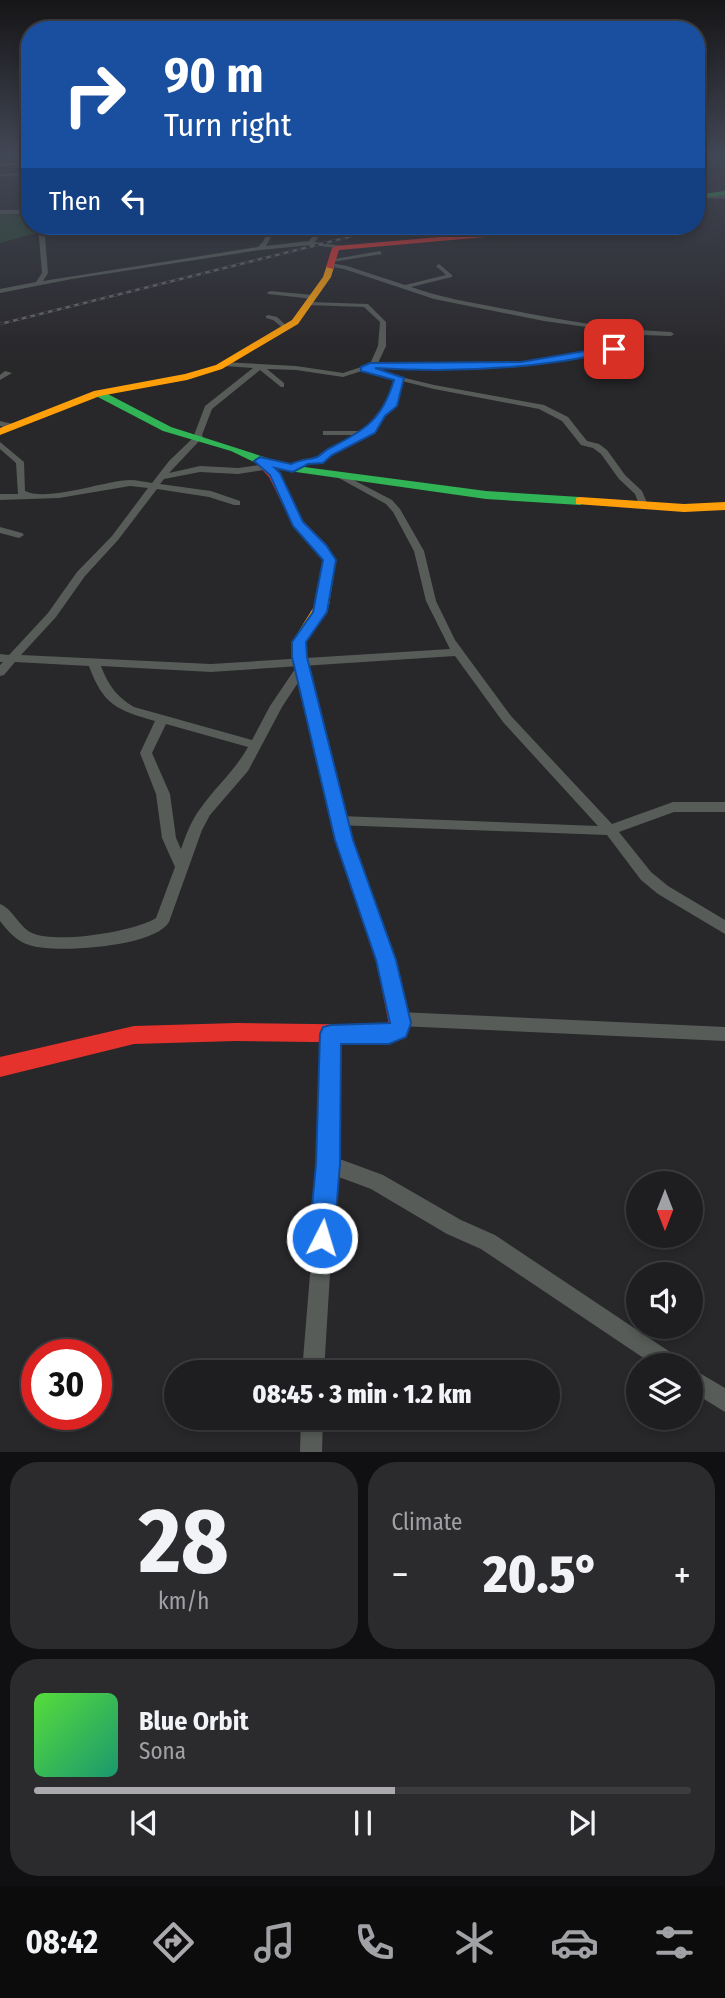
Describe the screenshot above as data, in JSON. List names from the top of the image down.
{
  "north": "bottom",
  "page": {
    "turn": ["90 m", "Turn right"],
    "then": "Then",
    "limit": "30",
    "trip": "08:45 · 3 min · 1.2 km",
    "tile": [
      ["28", "km/h"],
      "Climate"
    ],
    "heat": ["−", "20.5°", "+"],
    "song": ["Blue Orbit", "Sona"],
    "tabs": "08:42"
  }
}
